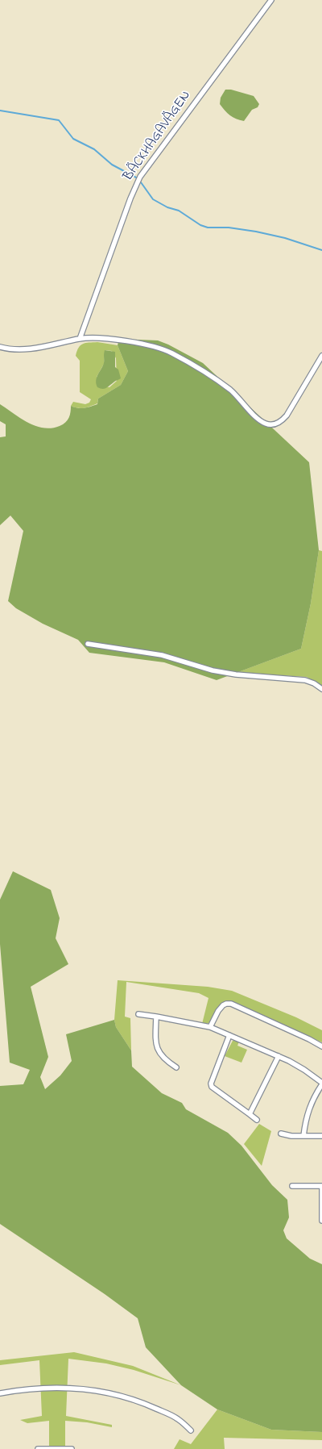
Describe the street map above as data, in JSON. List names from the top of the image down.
{
  "streets": {
    "street": ["BÄCKHAGAVÄGEN"]
  }
}
